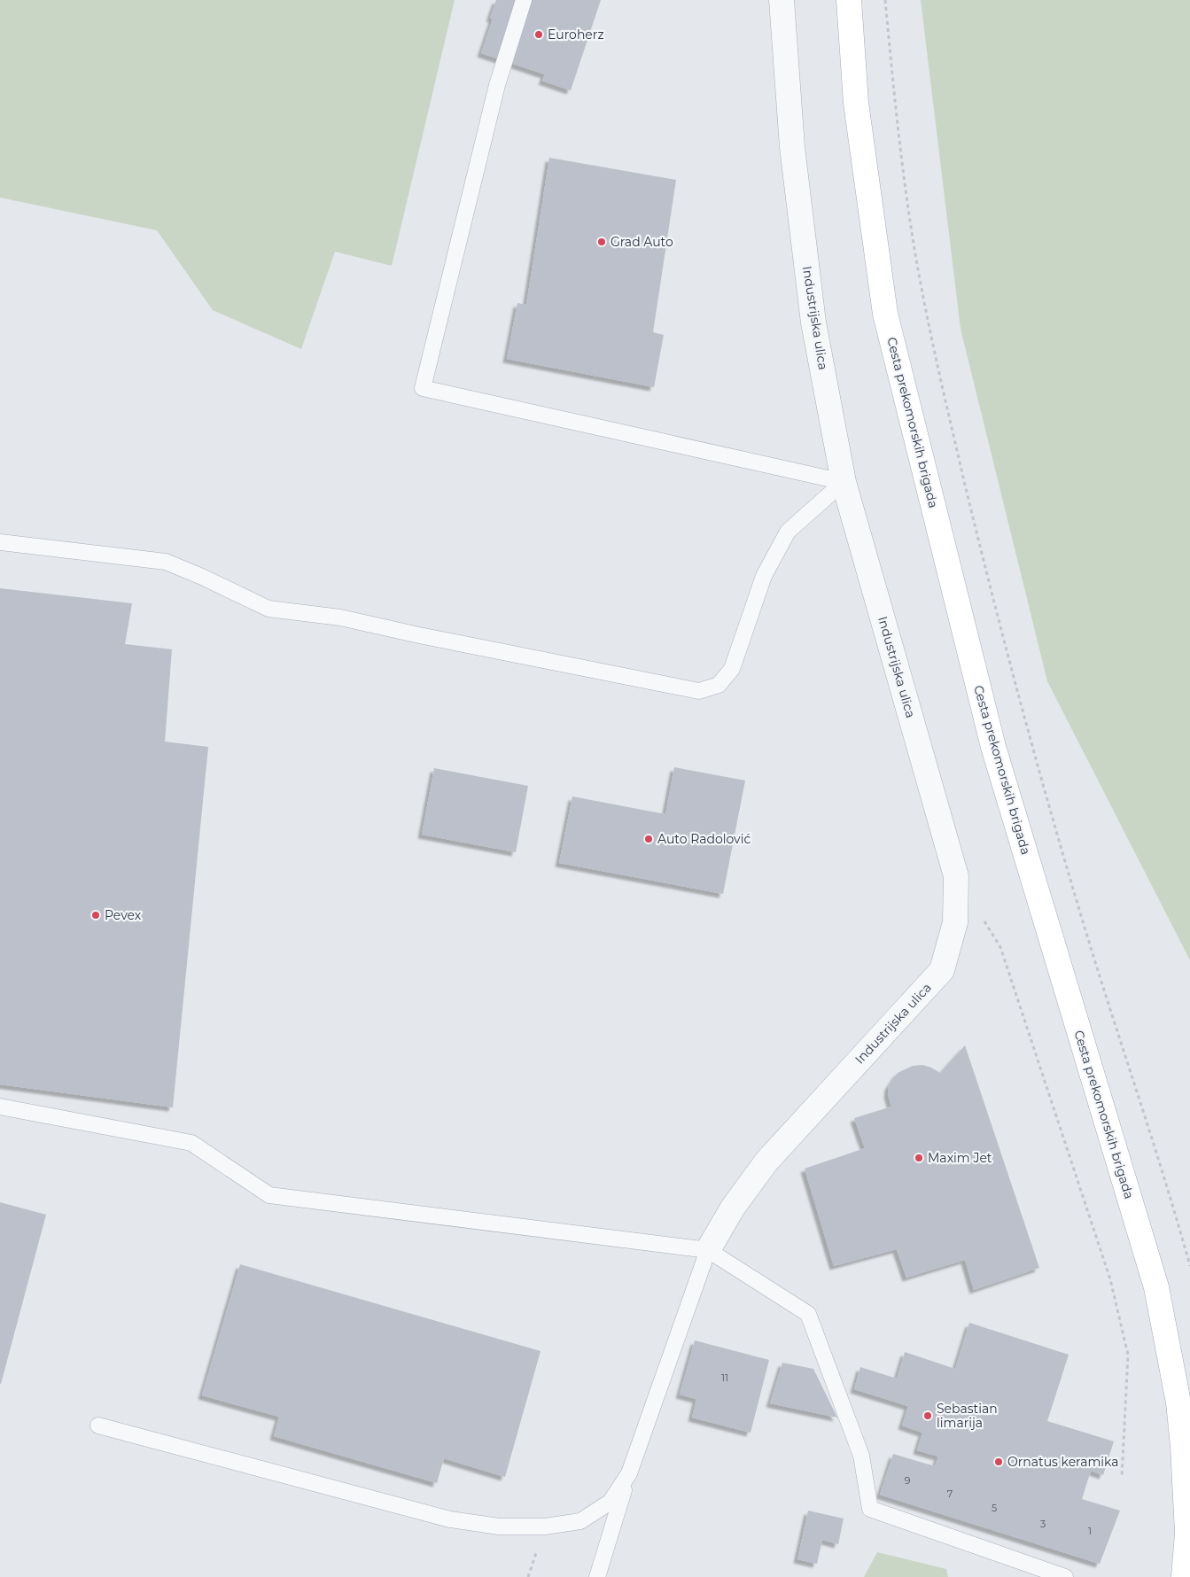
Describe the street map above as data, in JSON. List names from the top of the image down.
{
  "streets": {
    "main road": ["Cesta prekomorskih brigada"],
    "street": ["Industrijska ulica"]
  },
  "places": [
    "Euroherz",
    "Grad Auto",
    "Auto Radolović",
    "Pevex",
    "Maxim Jet",
    "Sebastian limarija",
    "Ornatus keramika"
  ],
  "house_numbers": [
    "11",
    "9",
    "7",
    "5",
    "3",
    "1"
  ]
}
